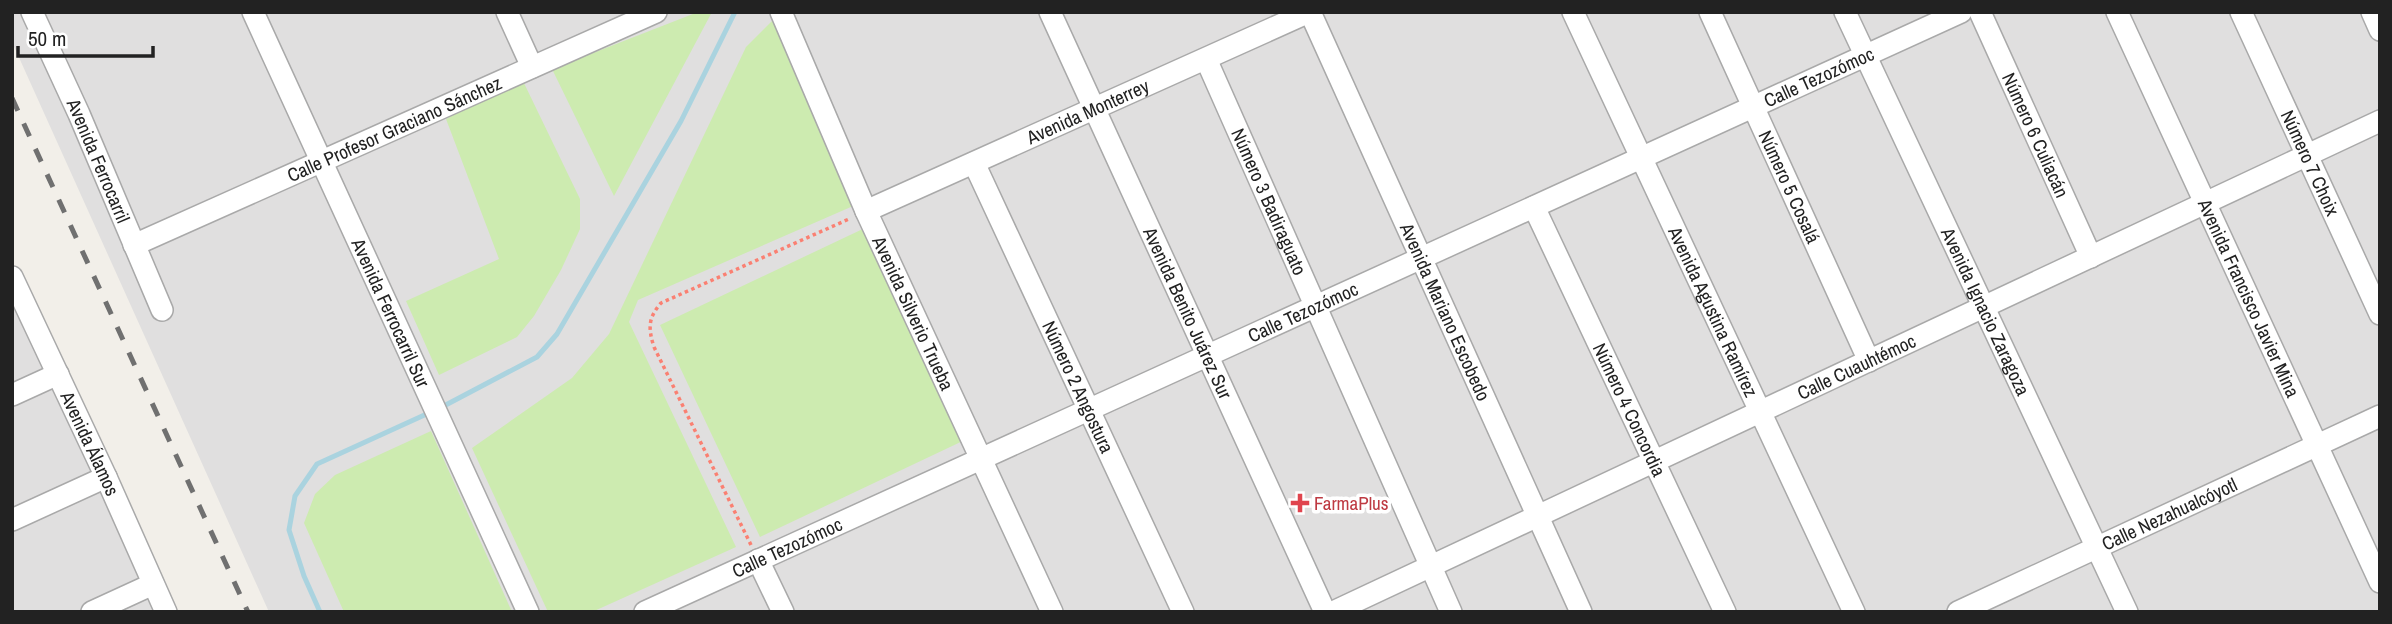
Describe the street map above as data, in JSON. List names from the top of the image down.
{
  "streets": {
    "street": [
      "Calle Tezozómoc",
      "Avenida Monterrey",
      "Calle Profesor Graciano Sánchez",
      "Número 6 Culiacán",
      "Avenida Ferrocarril",
      "Número 7 Choix",
      "Número 5 Cosalá",
      "Número 3 Badiraguato",
      "Avenida Francisco Javier Mina",
      "Avenida Ferrocarril Sur",
      "Avenida Benito Juárez Sur",
      "Avenida Mariano Escobedo",
      "Avenida Agustina Ramírez",
      "Avenida Ignacio Zaragoza",
      "Avenida Silverio Trueba",
      "Calle Cuauhtémoc",
      "Número 2 Angostura",
      "Número 4 Concordia",
      "Avenida Álamos",
      "Calle Nezahualcóyotl"
    ]
  },
  "crossings": [
    ["Calle Tezozómoc", "Número 5 Cosalá"],
    ["Calle Tezozómoc", "Número 3 Badiraguato"],
    ["Calle Tezozómoc", "Avenida Benito Juárez Sur"],
    ["Calle Tezozómoc", "Avenida Mariano Escobedo"],
    ["Calle Tezozómoc", "Avenida Agustina Ramírez"],
    ["Calle Tezozómoc", "Avenida Ignacio Zaragoza"],
    ["Calle Tezozómoc", "Avenida Silverio Trueba"],
    ["Calle Tezozómoc", "Número 2 Angostura"],
    ["Calle Tezozómoc", "Número 4 Concordia"],
    ["Avenida Monterrey", "Número 3 Badiraguato"],
    ["Avenida Monterrey", "Avenida Benito Juárez Sur"],
    ["Avenida Monterrey", "Avenida Mariano Escobedo"],
    ["Avenida Monterrey", "Avenida Silverio Trueba"],
    ["Avenida Monterrey", "Número 2 Angostura"],
    ["Calle Profesor Graciano Sánchez", "Avenida Ferrocarril"],
    ["Calle Profesor Graciano Sánchez", "Avenida Ferrocarril Sur"],
    ["Número 6 Culiacán", "Calle Cuauhtémoc"],
    ["Número 7 Choix", "Calle Cuauhtémoc"],
    ["Número 5 Cosalá", "Calle Cuauhtémoc"],
    ["Número 3 Badiraguato", "Calle Cuauhtémoc"],
    ["Avenida Francisco Javier Mina", "Calle Cuauhtémoc"],
    ["Avenida Francisco Javier Mina", "Calle Nezahualcóyotl"],
    ["Avenida Mariano Escobedo", "Calle Cuauhtémoc"],
    ["Avenida Agustina Ramírez", "Calle Cuauhtémoc"],
    ["Avenida Ignacio Zaragoza", "Calle Cuauhtémoc"],
    ["Avenida Ignacio Zaragoza", "Calle Nezahualcóyotl"],
    ["Calle Cuauhtémoc", "Número 4 Concordia"]
  ],
  "places": {
    "health": ["FarmaPlus"]
  },
  "scale_bar": "50 m"
}
